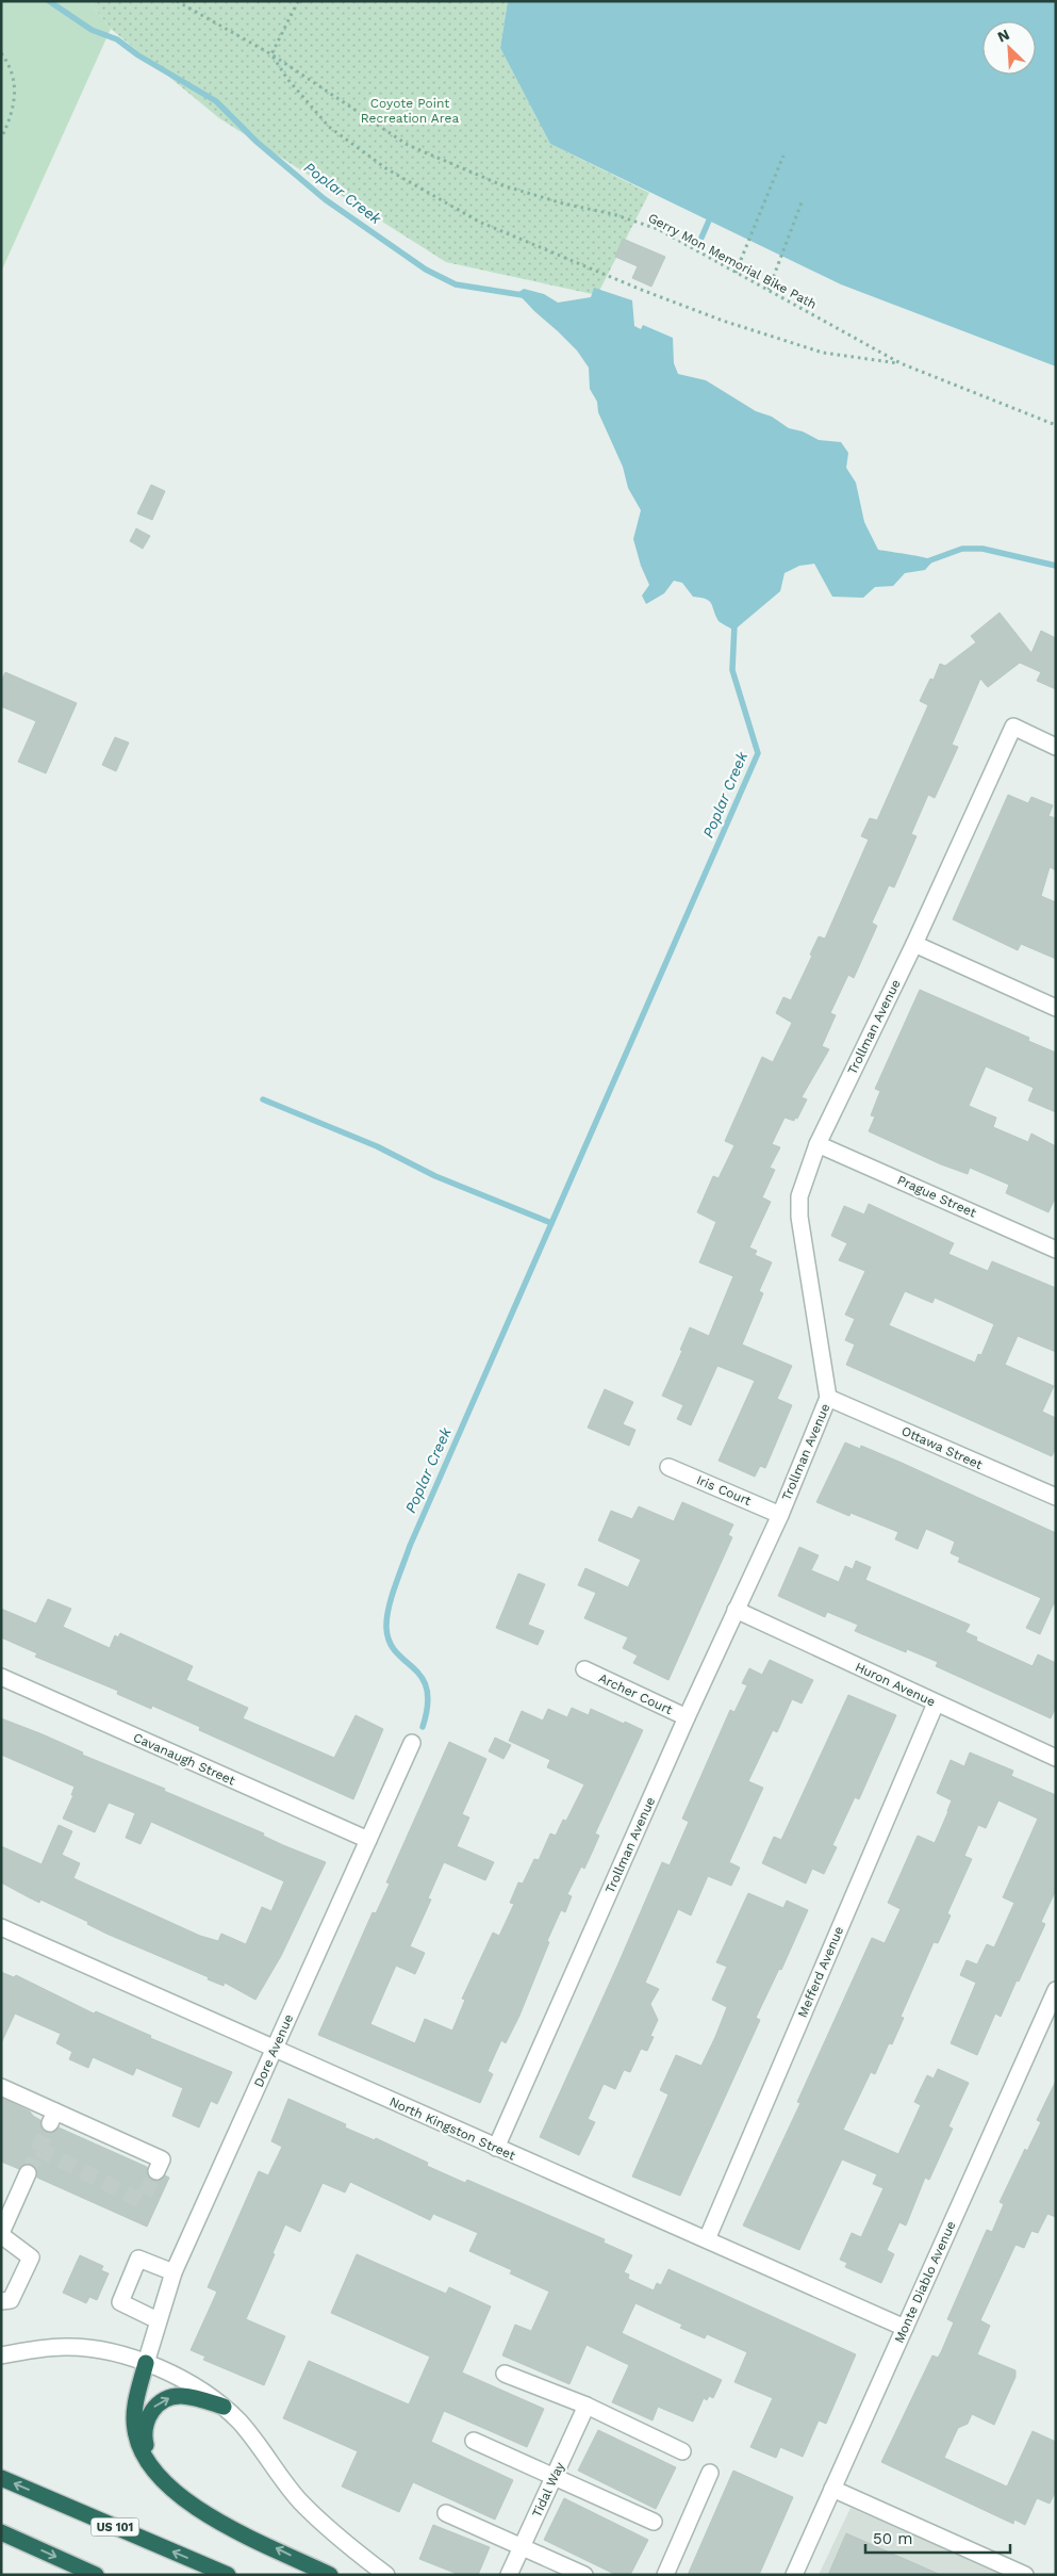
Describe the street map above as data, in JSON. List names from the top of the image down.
{
  "streets": {
    "highway": ["US 101"],
    "street": [
      "Trollman Avenue",
      "Prague Street",
      "Ottawa Street",
      "Iris Court",
      "Huron Avenue",
      "Archer Court",
      "Cavanaugh Street",
      "Mefferd Avenue",
      "Dore Avenue",
      "North Kingston Street",
      "Monte Diablo Avenue",
      "Tidal Way"
    ],
    "path": ["Gerry Mon Memorial Bike Path"]
  },
  "crossings": [
    ["Trollman Avenue", "Prague Street"],
    ["Trollman Avenue", "Ottawa Street"],
    ["Trollman Avenue", "Iris Court"],
    ["Trollman Avenue", "Huron Avenue"],
    ["Trollman Avenue", "Archer Court"],
    ["Trollman Avenue", "North Kingston Street"],
    ["Huron Avenue", "Mefferd Avenue"],
    ["Cavanaugh Street", "Dore Avenue"],
    ["Mefferd Avenue", "North Kingston Street"],
    ["Dore Avenue", "North Kingston Street"],
    ["North Kingston Street", "Monte Diablo Avenue"]
  ],
  "water": ["Poplar Creek"],
  "parks": ["Coyote Point Recreation Area"],
  "scale_bar": "50 m",
  "north": "top left"
}
